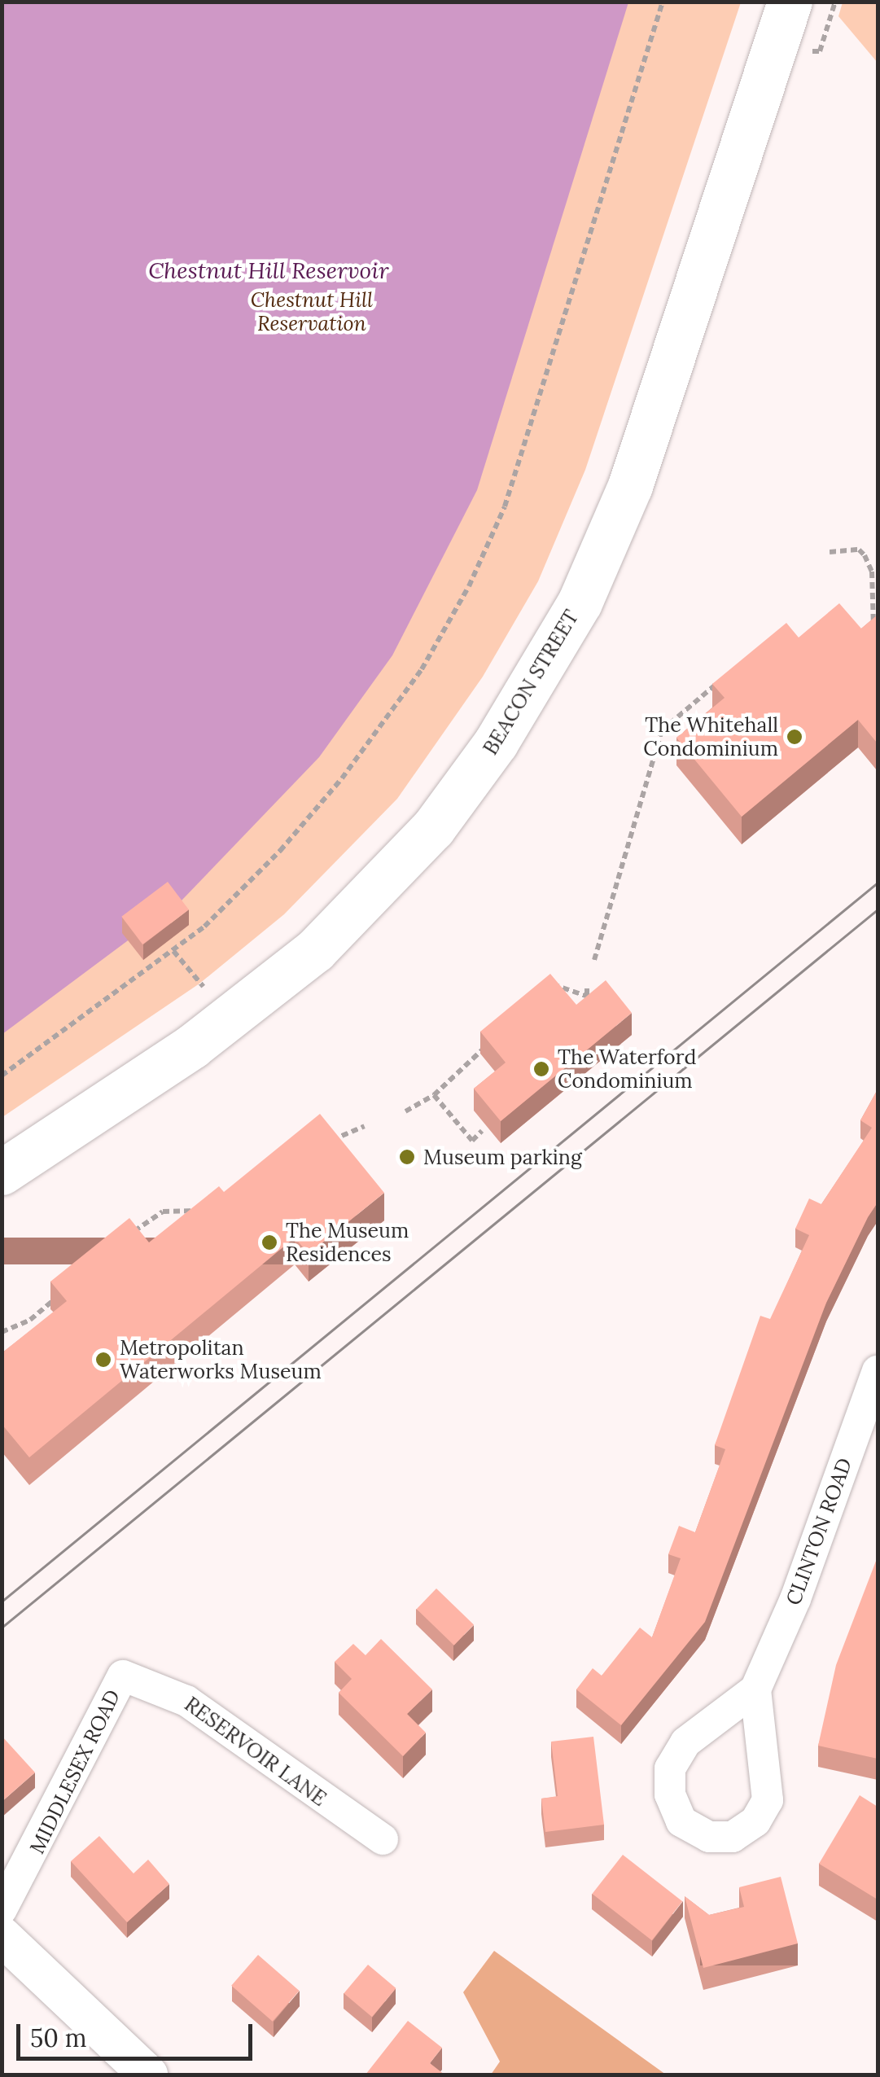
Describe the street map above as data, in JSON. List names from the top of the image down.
{
  "streets": {
    "main road": ["BEACON STREET"],
    "street": ["CLINTON ROAD", "RESERVOIR LANE", "MIDDLESEX ROAD"]
  },
  "crossings": [
    ["RESERVOIR LANE", "MIDDLESEX ROAD"]
  ],
  "water": ["Chestnut Hill Reservoir"],
  "parks": ["Chestnut Hill Reservation"],
  "places": [
    "The Whitehall Condominium",
    "The Waterford Condominium",
    "Museum parking",
    "The Museum Residences",
    "Metropolitan Waterworks Museum"
  ],
  "scale_bar": "50 m"
}
